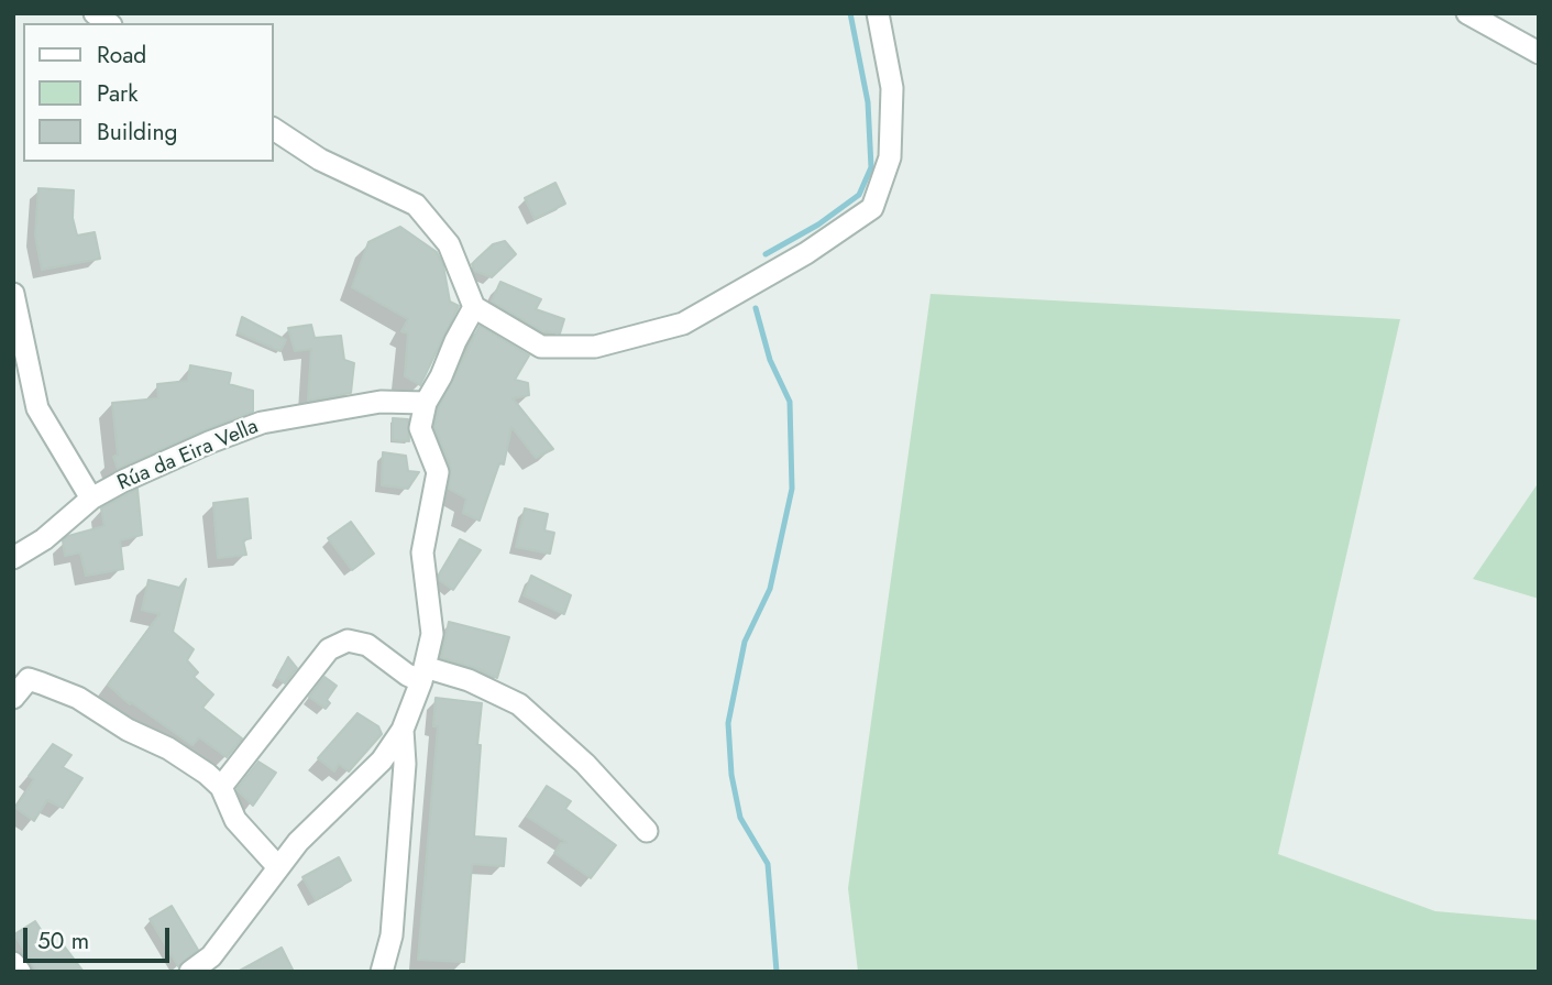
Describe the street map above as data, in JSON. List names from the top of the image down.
{
  "streets": {
    "street": ["Rúa da Eira Vella"]
  },
  "legend": ["Road", "Park", "Building"],
  "scale_bar": "50 m"
}
